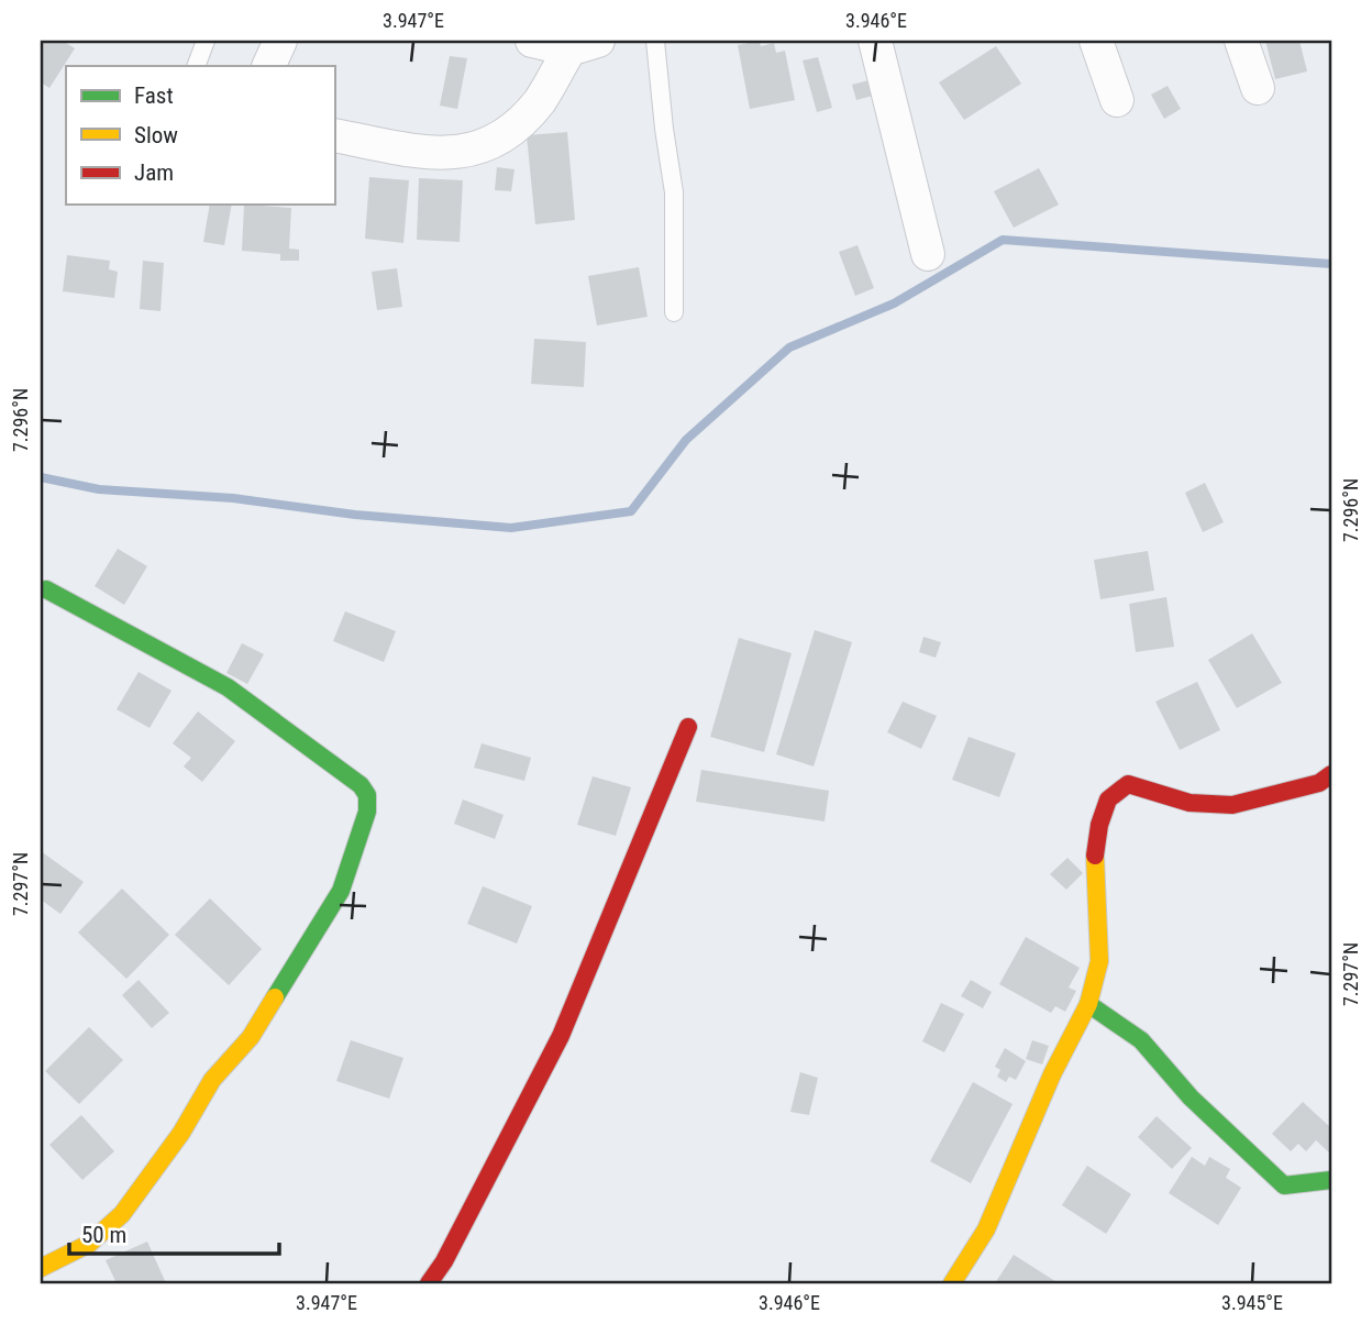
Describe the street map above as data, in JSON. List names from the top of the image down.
{
  "legend": ["Fast", "Slow", "Jam"],
  "scale_bar": "50 m",
  "coordinates": [
    "3.947°E",
    "3.946°E",
    "7.296°N",
    "7.297°N",
    "3.945°E"
  ]
}
